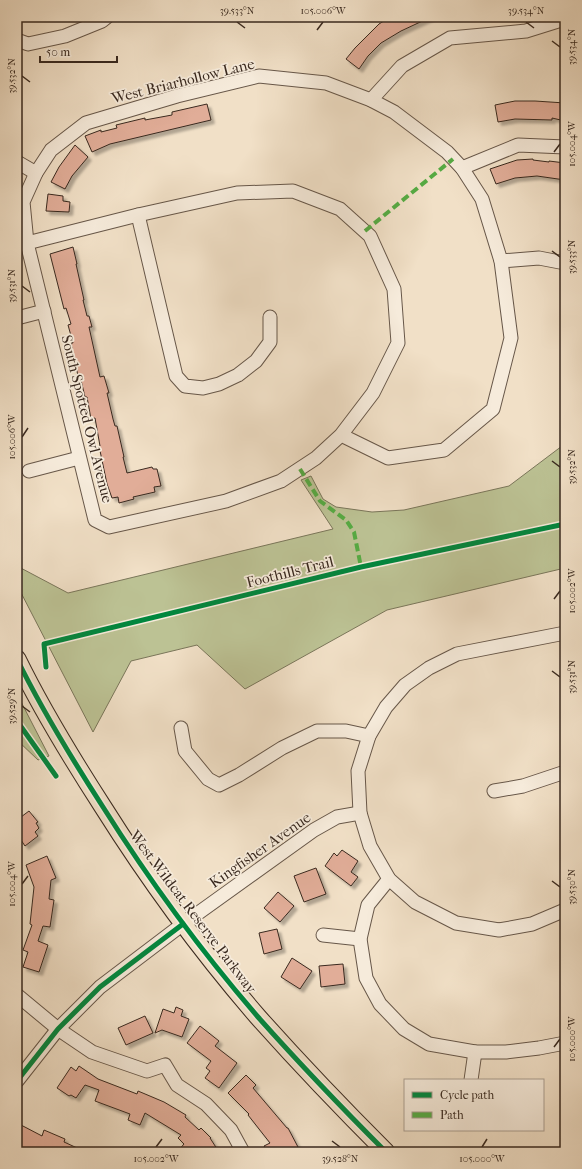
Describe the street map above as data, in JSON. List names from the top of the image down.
{
  "streets": {
    "main road": ["West Wildcat Reserve Parkway"],
    "street": ["West Briarhollow Lane", "South Spotted Owl Avenue", "Kingfisher Avenue"],
    "cycle path": ["Foothills Trail"]
  },
  "crossings": [
    ["West Briarhollow Lane", "South Spotted Owl Avenue"],
    ["Kingfisher Avenue", "West Wildcat Reserve Parkway"]
  ],
  "legend": ["Cycle path", "Path"],
  "scale_bar": "50 m",
  "coordinates": [
    "39.533°N",
    "105.006°W",
    "39.534°N",
    "39.532°N",
    "105.004°W",
    "39.531°N",
    "105.002°W",
    "39.529°N",
    "39.530°N",
    "105.000°W",
    "39.528°N"
  ]
}
